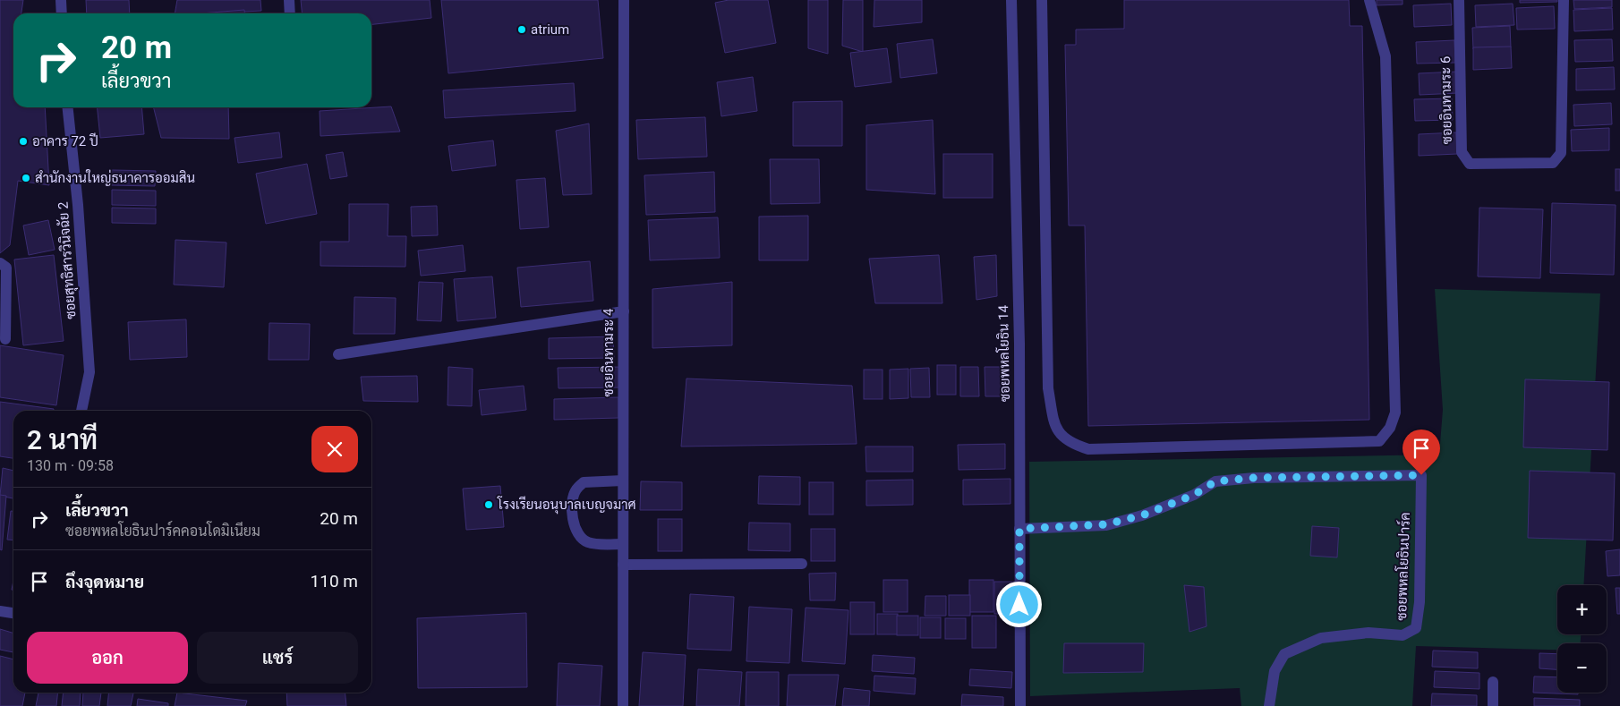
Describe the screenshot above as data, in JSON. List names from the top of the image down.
{
  "streets": {
    "street": [
      "ซอยอินทามระ 6",
      "ซอยสุทธิสารวินิจฉัย 2",
      "ซอยอินทามระ 4",
      "ซอยพหลโยธิน 14",
      "ซอยพหลโยธินปาร์ค"
    ]
  },
  "crossings": [
    ["ซอยพหลโยธิน 14", "ซอยพหลโยธินปาร์ค"]
  ],
  "places": [
    "atrium",
    "อาคาร 72 ปี",
    "สำนักงานใหญ่ธนาคารออมสิน",
    "โรงเรียนอนุบาลเบญจมาศ"
  ],
  "page": {
    "turn": ["20 m", "เลี้ยวขวา"],
    "heading": ["2 นาที", "130 m · 09:58"],
    "list": [
      {
        "name": "เลี้ยวขวา",
        "note": "ซอยพหลโยธินปาร์คคอนโดมิเนียม",
        "value": "20 m"
      },
      {
        "name": "ถึงจุดหมาย",
        "value": "110 m"
      }
    ],
    "map_buttons": ["+", "−"],
    "buttons": ["ออก", "แชร์"]
  }
}
